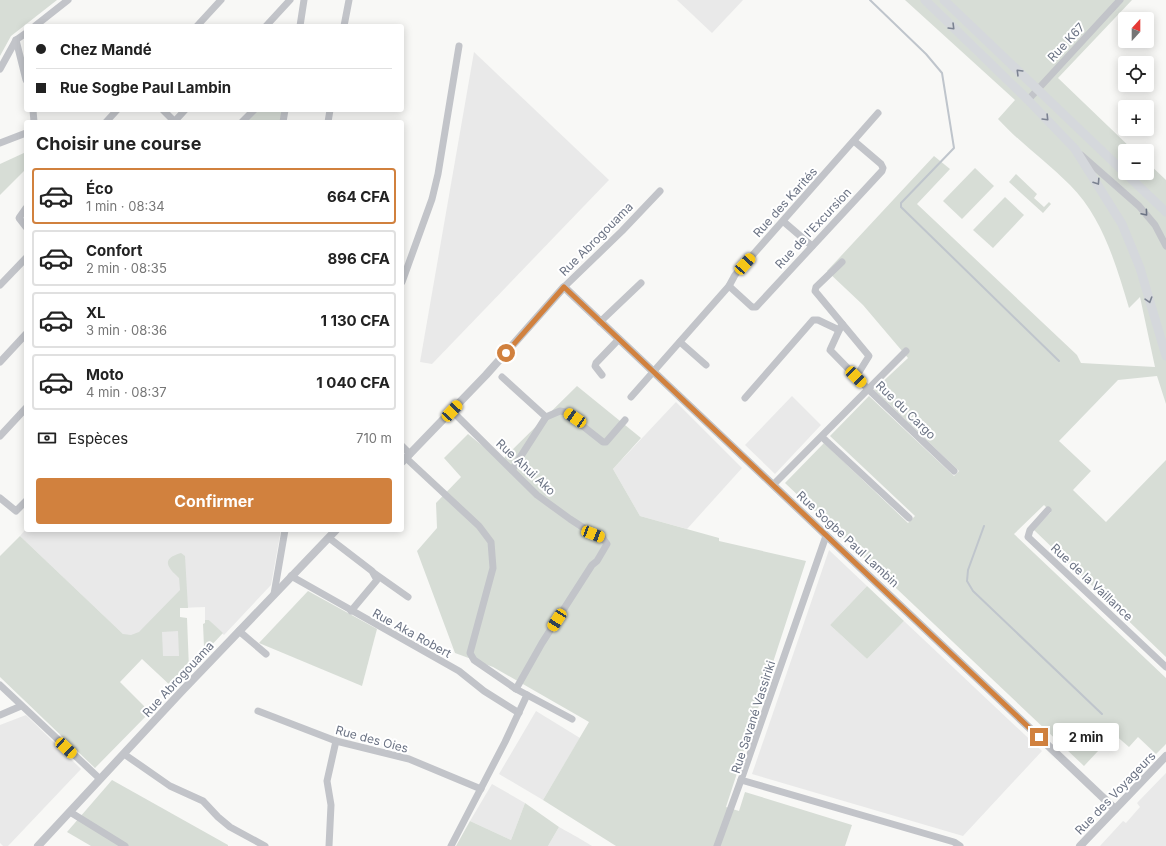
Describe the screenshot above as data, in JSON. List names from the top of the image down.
{
  "streets": {
    "street": [
      "Rue K67",
      "Rue des Karités",
      "Rue de l'Excursion",
      "Rue Abrogouama",
      "Rue du Cargo",
      "Rue Ahui Ako",
      "Rue Sogbe Paul Lambin",
      "Rue de la Vaillance",
      "Rue Aka Robert",
      "Rue Savané Vassiriki",
      "Rue des Oies",
      "Rue des Voyageurs"
    ]
  },
  "crossings": [
    ["Rue des Karités", "Rue de l'Excursion"],
    ["Rue des Karités", "Rue Sogbe Paul Lambin"],
    ["Rue Abrogouama", "Rue Ahui Ako"],
    ["Rue Abrogouama", "Rue Sogbe Paul Lambin"],
    ["Rue Abrogouama", "Rue Aka Robert"],
    ["Rue Sogbe Paul Lambin", "Rue Savané Vassiriki"],
    ["Rue Sogbe Paul Lambin", "Rue des Voyageurs"]
  ],
  "north": "top",
  "page": {
    "map_buttons": ["+", "−"],
    "banner": ["Chez Mandé", "Rue Sogbe Paul Lambin"],
    "heading": "Choisir une course",
    "list": [
      {
        "name": "Éco",
        "note": "1 min · 08:34",
        "value": "664 CFA"
      },
      {
        "name": "Confort",
        "note": "2 min · 08:35",
        "value": "896 CFA"
      },
      {
        "name": "XL",
        "note": "3 min · 08:36",
        "value": "1 130 CFA"
      },
      {
        "name": "Moto",
        "note": "4 min · 08:37",
        "value": "1 040 CFA"
      }
    ],
    "pay": ["Espèces", "710 m"],
    "buttons": "Confirmer",
    "bubble": "2 min"
  }
}
